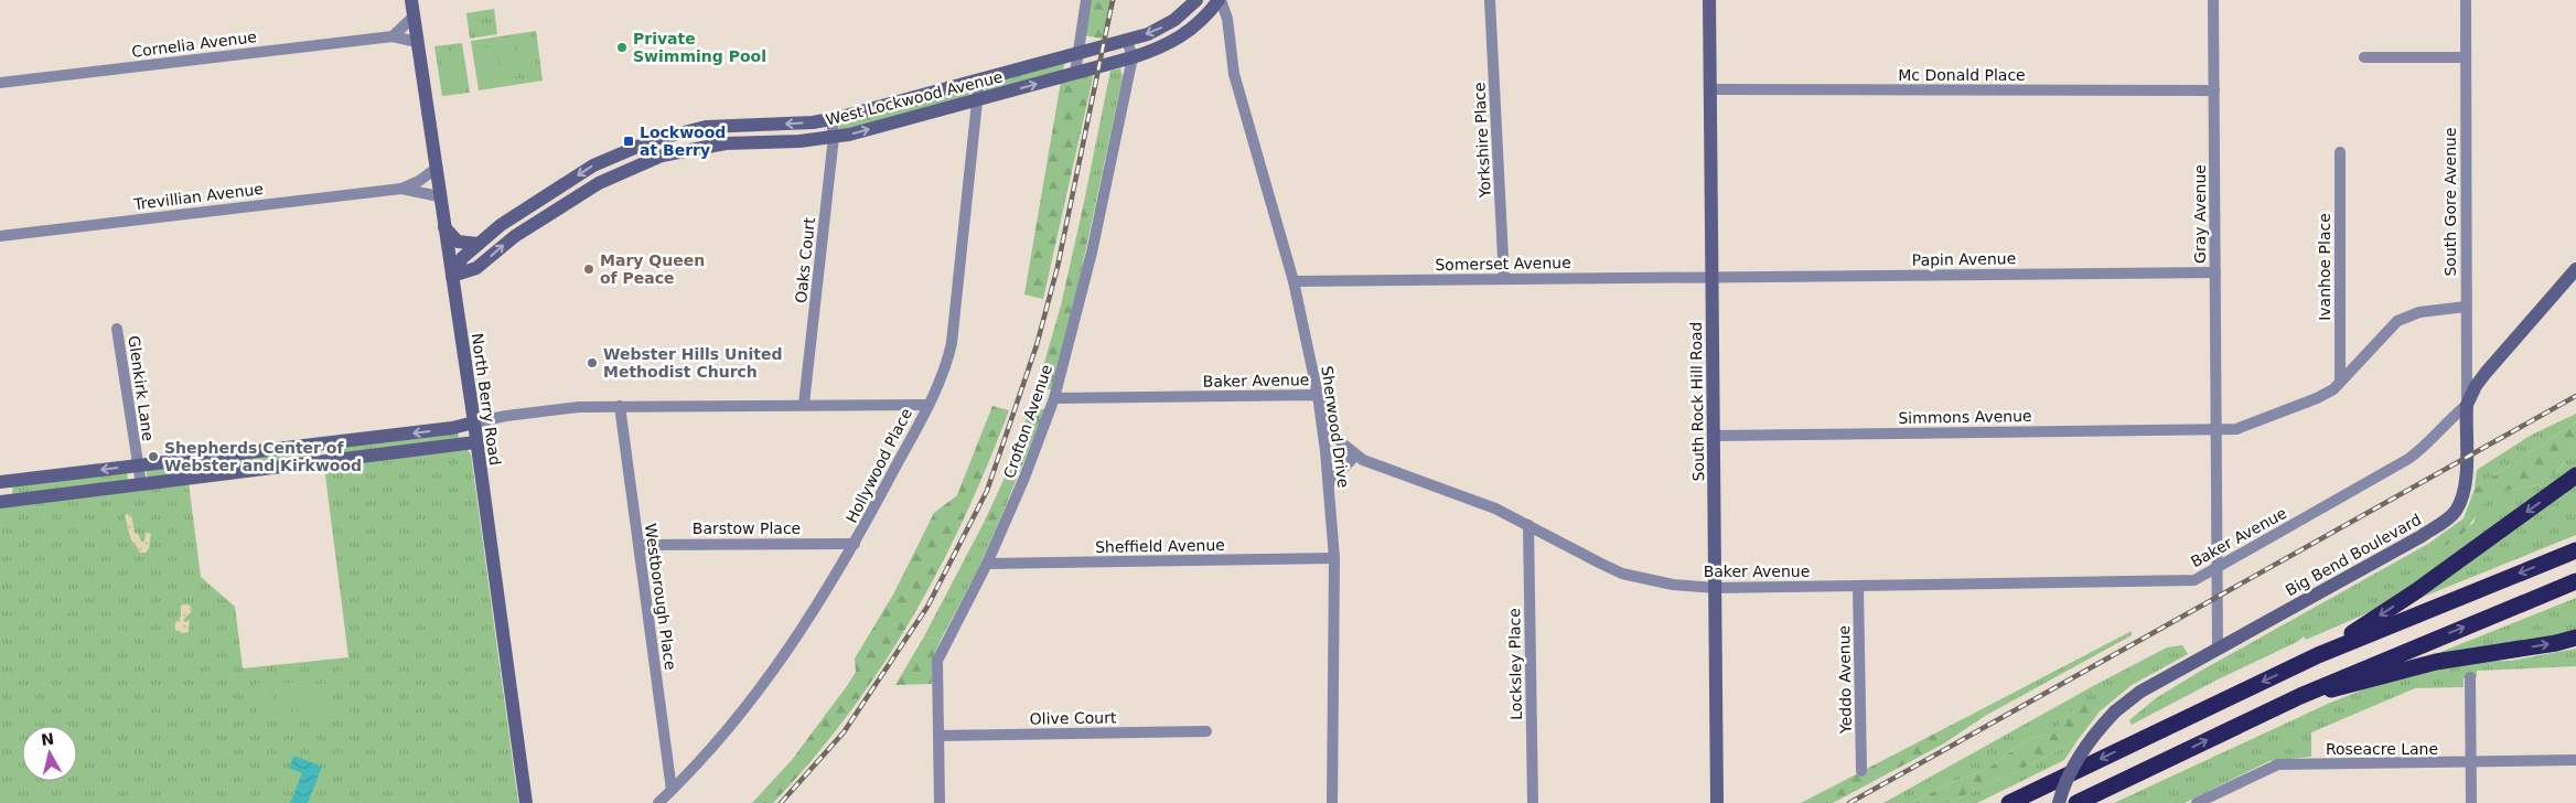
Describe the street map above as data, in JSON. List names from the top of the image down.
{
  "streets": {
    "main road": [
      "West Lockwood Avenue",
      "North Berry Road",
      "South Rock Hill Road",
      "Big Bend Boulevard"
    ],
    "street": [
      "Cornelia Avenue",
      "Mc Donald Place",
      "Yorkshire Place",
      "Trevillian Avenue",
      "South Gore Avenue",
      "Gray Avenue",
      "Papin Avenue",
      "Oaks Court",
      "Somerset Avenue",
      "Ivanhoe Place",
      "Baker Avenue",
      "Glenkirk Lane",
      "Simmons Avenue",
      "Crofton Avenue",
      "Sherwood Drive",
      "Hollywood Place",
      "Barstow Place",
      "Sheffield Avenue",
      "Westborough Place",
      "Locksley Place",
      "Yeddo Avenue",
      "Olive Court",
      "Roseacre Lane"
    ]
  },
  "crossings": [
    ["Cornelia Avenue", "North Berry Road"],
    ["Mc Donald Place", "Gray Avenue"],
    ["Mc Donald Place", "South Rock Hill Road"],
    ["West Lockwood Avenue", "Oaks Court"],
    ["West Lockwood Avenue", "North Berry Road"],
    ["West Lockwood Avenue", "Crofton Avenue"],
    ["West Lockwood Avenue", "Sherwood Drive"],
    ["West Lockwood Avenue", "Hollywood Place"],
    ["Yorkshire Place", "Somerset Avenue"],
    ["Trevillian Avenue", "North Berry Road"],
    ["South Gore Avenue", "Baker Avenue"],
    ["South Gore Avenue", "Simmons Avenue"],
    ["South Gore Avenue", "Big Bend Boulevard"],
    ["Gray Avenue", "Papin Avenue"],
    ["Gray Avenue", "Baker Avenue"],
    ["Gray Avenue", "Simmons Avenue"],
    ["Gray Avenue", "Big Bend Boulevard"],
    ["Papin Avenue", "Somerset Avenue"],
    ["Papin Avenue", "South Rock Hill Road"],
    ["Somerset Avenue", "South Rock Hill Road"],
    ["Somerset Avenue", "Sherwood Drive"],
    ["Ivanhoe Place", "Simmons Avenue"],
    ["Baker Avenue", "South Rock Hill Road"],
    ["Baker Avenue", "Crofton Avenue"],
    ["Baker Avenue", "Sherwood Drive"],
    ["Baker Avenue", "Big Bend Boulevard"],
    ["Baker Avenue", "Locksley Place"],
    ["Baker Avenue", "Yeddo Avenue"],
    ["South Rock Hill Road", "Simmons Avenue"],
    ["Crofton Avenue", "Sheffield Avenue"],
    ["Crofton Avenue", "Olive Court"],
    ["Sherwood Drive", "Sheffield Avenue"],
    ["Hollywood Place", "Barstow Place"],
    ["Hollywood Place", "Westborough Place"],
    ["Barstow Place", "Westborough Place"]
  ],
  "places": {
    "other": [
      "Private Swimming Pool",
      "Mary Queen of Peace",
      "Webster Hills United Methodist Church",
      "Shepherds Center of Webster and Kirkwood"
    ],
    "transit": ["Lockwood at Berry"]
  },
  "north": "top"
}
